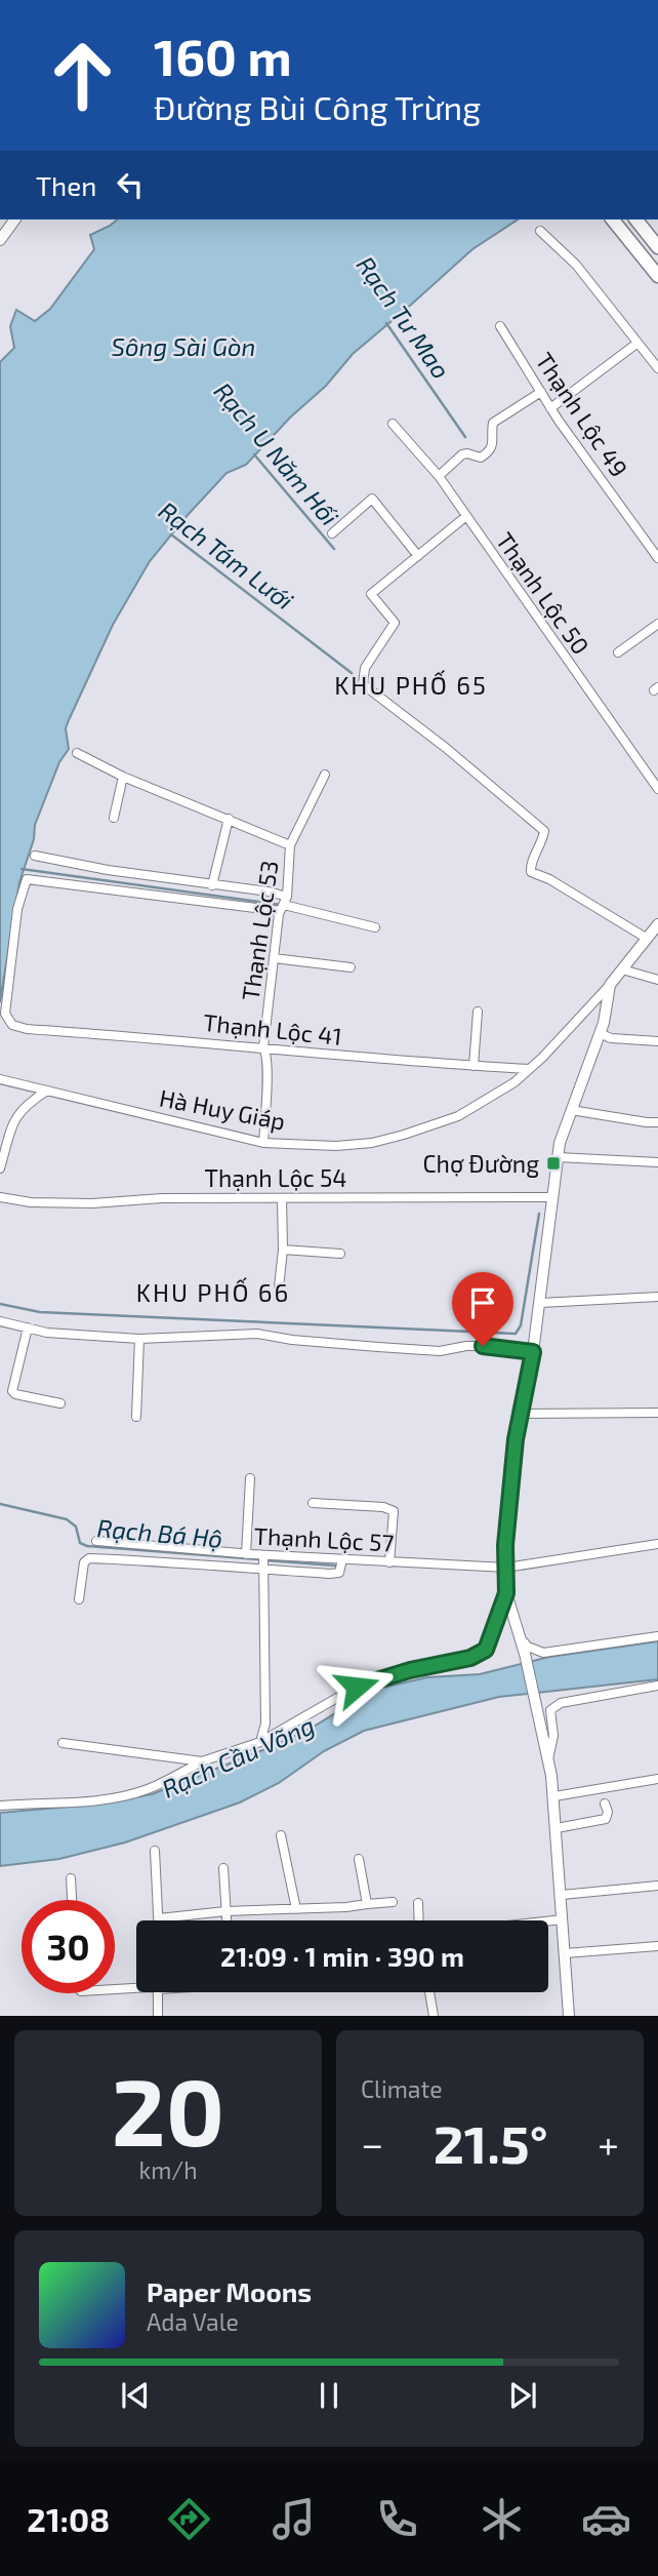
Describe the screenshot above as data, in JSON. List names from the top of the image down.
{
  "streets": {
    "street": [
      "Thạnh Lộc 49",
      "Thạnh Lộc 50",
      "Thạnh Lộc 53",
      "Thạnh Lộc 41",
      "Hà Huy Giáp",
      "Thạnh Lộc 54",
      "Thạnh Lộc 57"
    ]
  },
  "crossings": [
    ["Thạnh Lộc 53", "Thạnh Lộc 41"],
    ["Thạnh Lộc 53", "Hà Huy Giáp"],
    ["Thạnh Lộc 41", "Hà Huy Giáp"]
  ],
  "districts": ["KHU PHỐ 65", "KHU PHỐ 66"],
  "water": [
    "Rạch Tư Mao",
    "Sông Sài Gòn",
    "Rạch U Năm Hối",
    "Rạch Tám Lưới",
    "Rạch Bá Hộ",
    "Rạch Cầu Võng"
  ],
  "places": {
    "transit": ["Chợ Đường"]
  },
  "page": {
    "turn": ["160 m", "Đường Bùi Công Trừng"],
    "then": "Then",
    "limit": "30",
    "trip": "21:09 · 1 min · 390 m",
    "tile": [
      ["20", "km/h"],
      "Climate"
    ],
    "heat": ["−", "21.5°", "+"],
    "song": ["Paper Moons", "Ada Vale"],
    "tabs": "21:08"
  }
}
